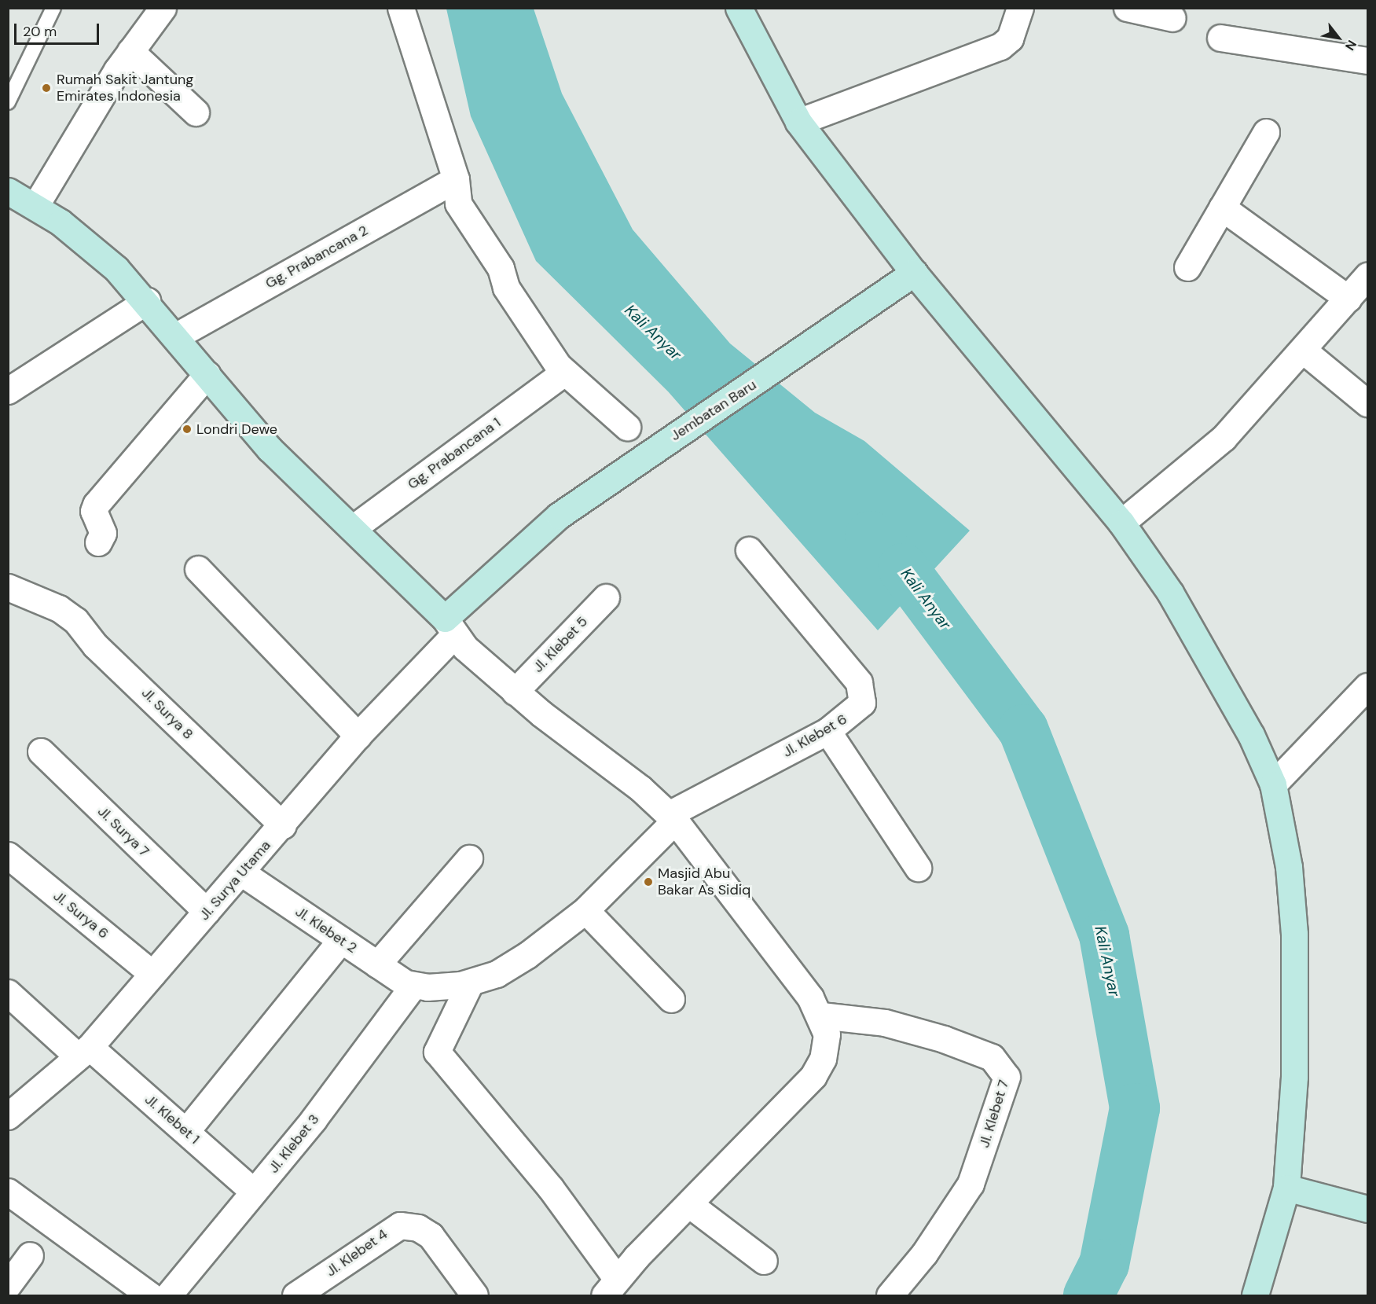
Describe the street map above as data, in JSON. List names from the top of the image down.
{
  "streets": {
    "street": [
      "Gg. Prabancana 2",
      "Jembatan Baru",
      "Gg. Prabancana 1",
      "Jl. Klebet 5",
      "Jl. Surya 8",
      "Jl. Klebet 6",
      "Jl. Surya 7",
      "Jl. Surya Utama",
      "Jl. Surya 6",
      "Jl. Klebet 2",
      "Jl. Klebet 7",
      "Jl. Klebet 1",
      "Jl. Klebet 3",
      "Jl. Klebet 4"
    ]
  },
  "crossings": [
    ["Jembatan Baru", "Jl. Surya Utama"],
    ["Jl. Surya 8", "Jl. Surya Utama"],
    ["Jl. Surya 7", "Jl. Surya Utama"],
    ["Jl. Surya Utama", "Jl. Surya 6"],
    ["Jl. Surya Utama", "Jl. Klebet 2"],
    ["Jl. Surya Utama", "Jl. Klebet 1"],
    ["Jl. Klebet 2", "Jl. Klebet 3"],
    ["Jl. Klebet 1", "Jl. Klebet 3"]
  ],
  "water": ["Kali Anyar"],
  "places": ["Rumah Sakit Jantung Emirates Indonesia", "Londri Dewe", "Masjid Abu Bakar As Sidiq"],
  "scale_bar": "20 m",
  "north": "bottom right"
}
